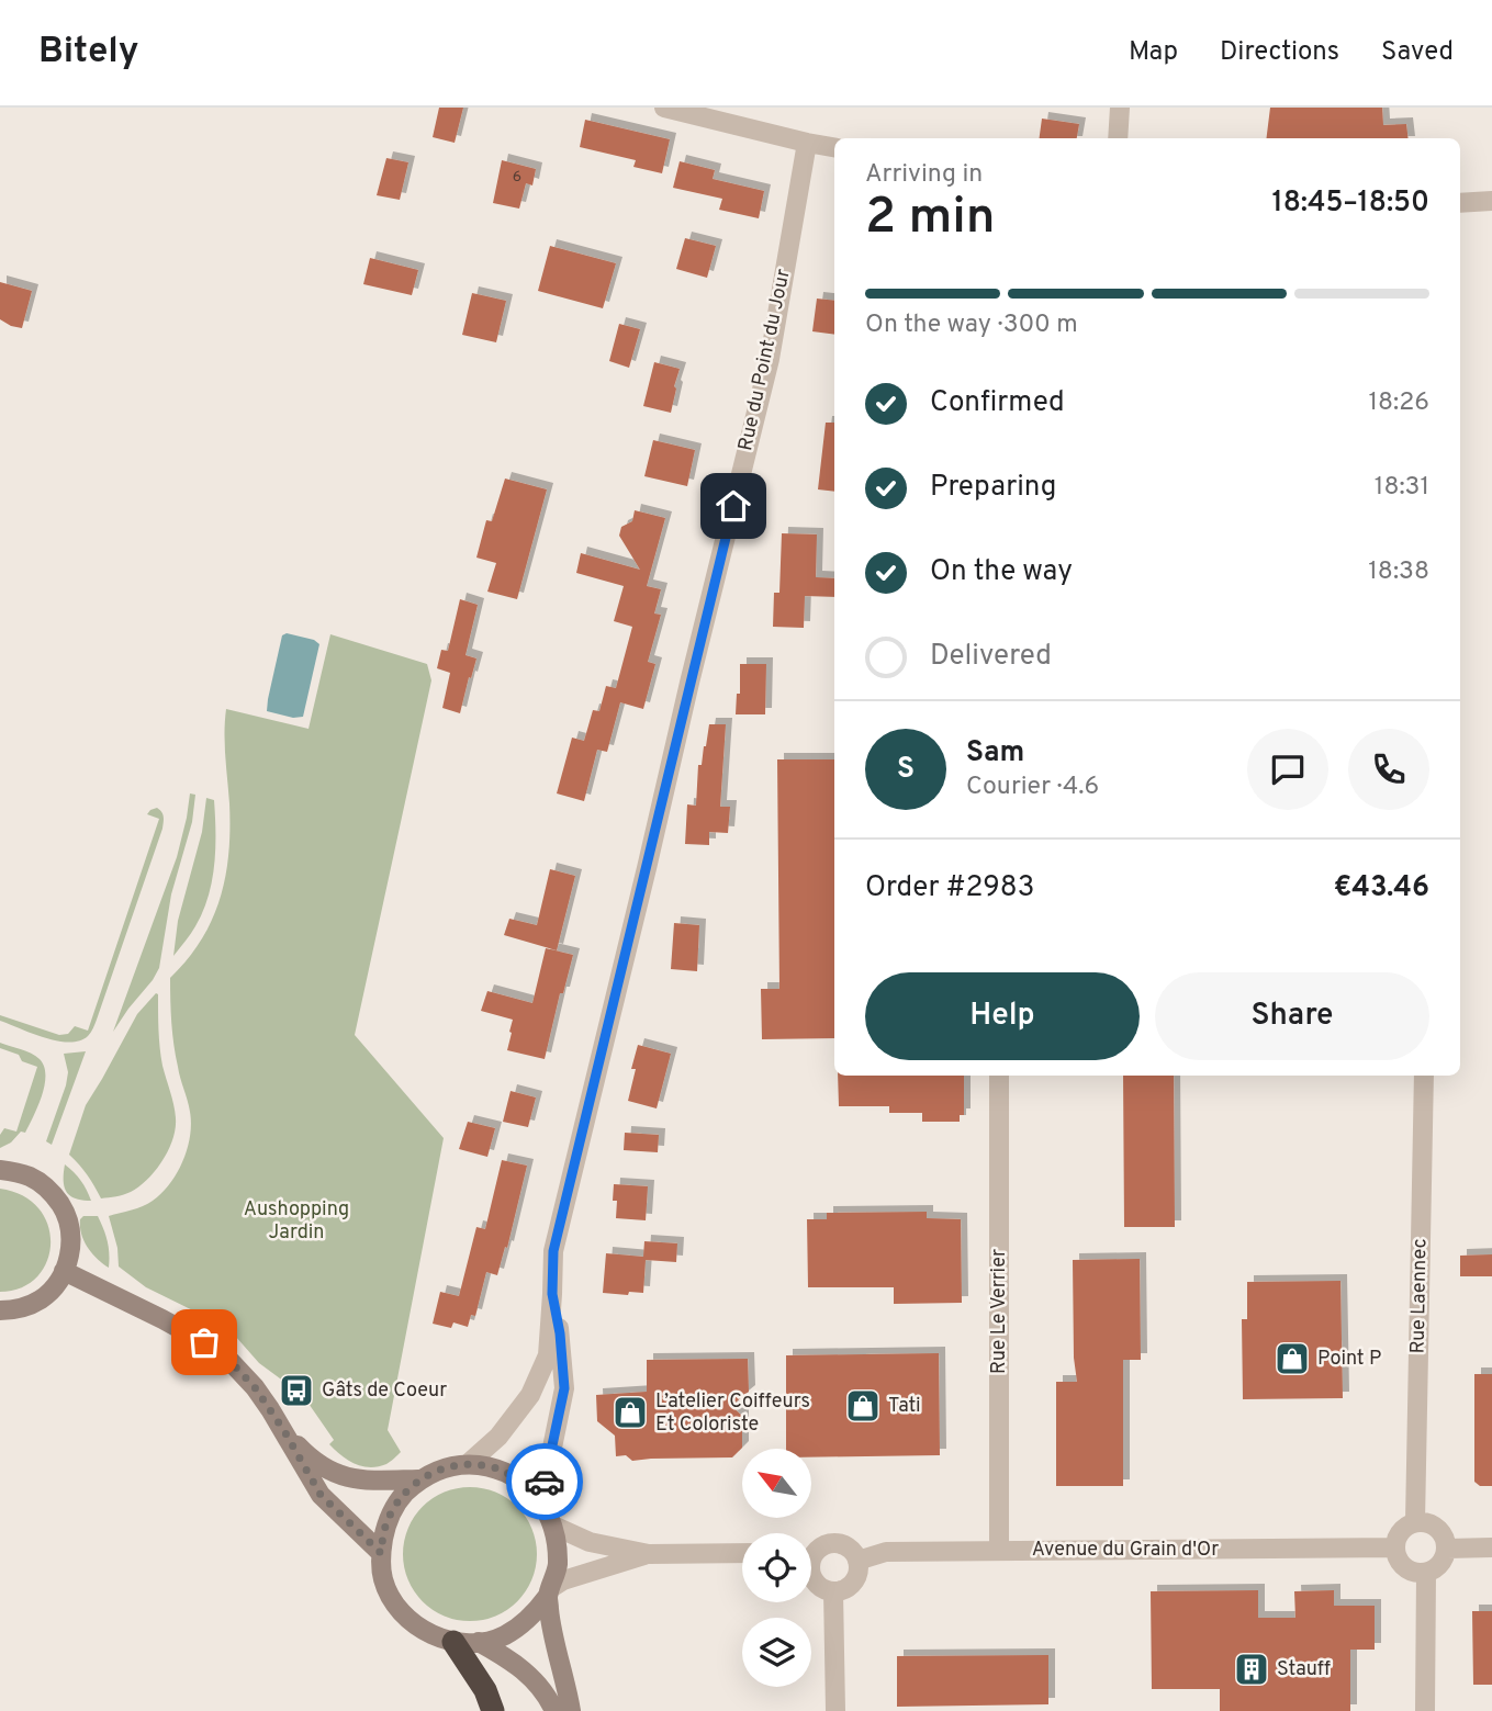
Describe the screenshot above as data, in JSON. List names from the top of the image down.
{
  "streets": {
    "street": [
      "Rue du Point du Jour",
      "Rue Laennec",
      "Rue Le Verrier",
      "Avenue du Grain d'Or"
    ]
  },
  "crossings": [
    ["Rue Laennec", "Avenue du Grain d'Or"],
    ["Rue Le Verrier", "Avenue du Grain d'Or"]
  ],
  "parks": ["Aushopping Jardin"],
  "places": {
    "shop": ["Point P", "Tati", "L’atelier Coiffeurs Et Coloriste"],
    "bus stop": ["Gâts de Coeur"],
    "building": ["Stauff"]
  },
  "house_numbers": ["6"],
  "north": "top left",
  "page": {
    "header": "Bitely",
    "nav": ["Map", "Directions", "Saved"],
    "heading": ["2 min", "Arriving in", "18:45–18:50"],
    "panel": [
      "Sam",
      "Courier · 4.6",
      "Order #2983",
      "€43.46"
    ],
    "bar": "On the way · 300 m",
    "list": [
      ["Confirmed", "18:26"],
      ["Preparing", "18:31"],
      ["On the way", "18:38"],
      "Delivered"
    ],
    "round": "S",
    "buttons": ["Help", "Share"]
  }
}
